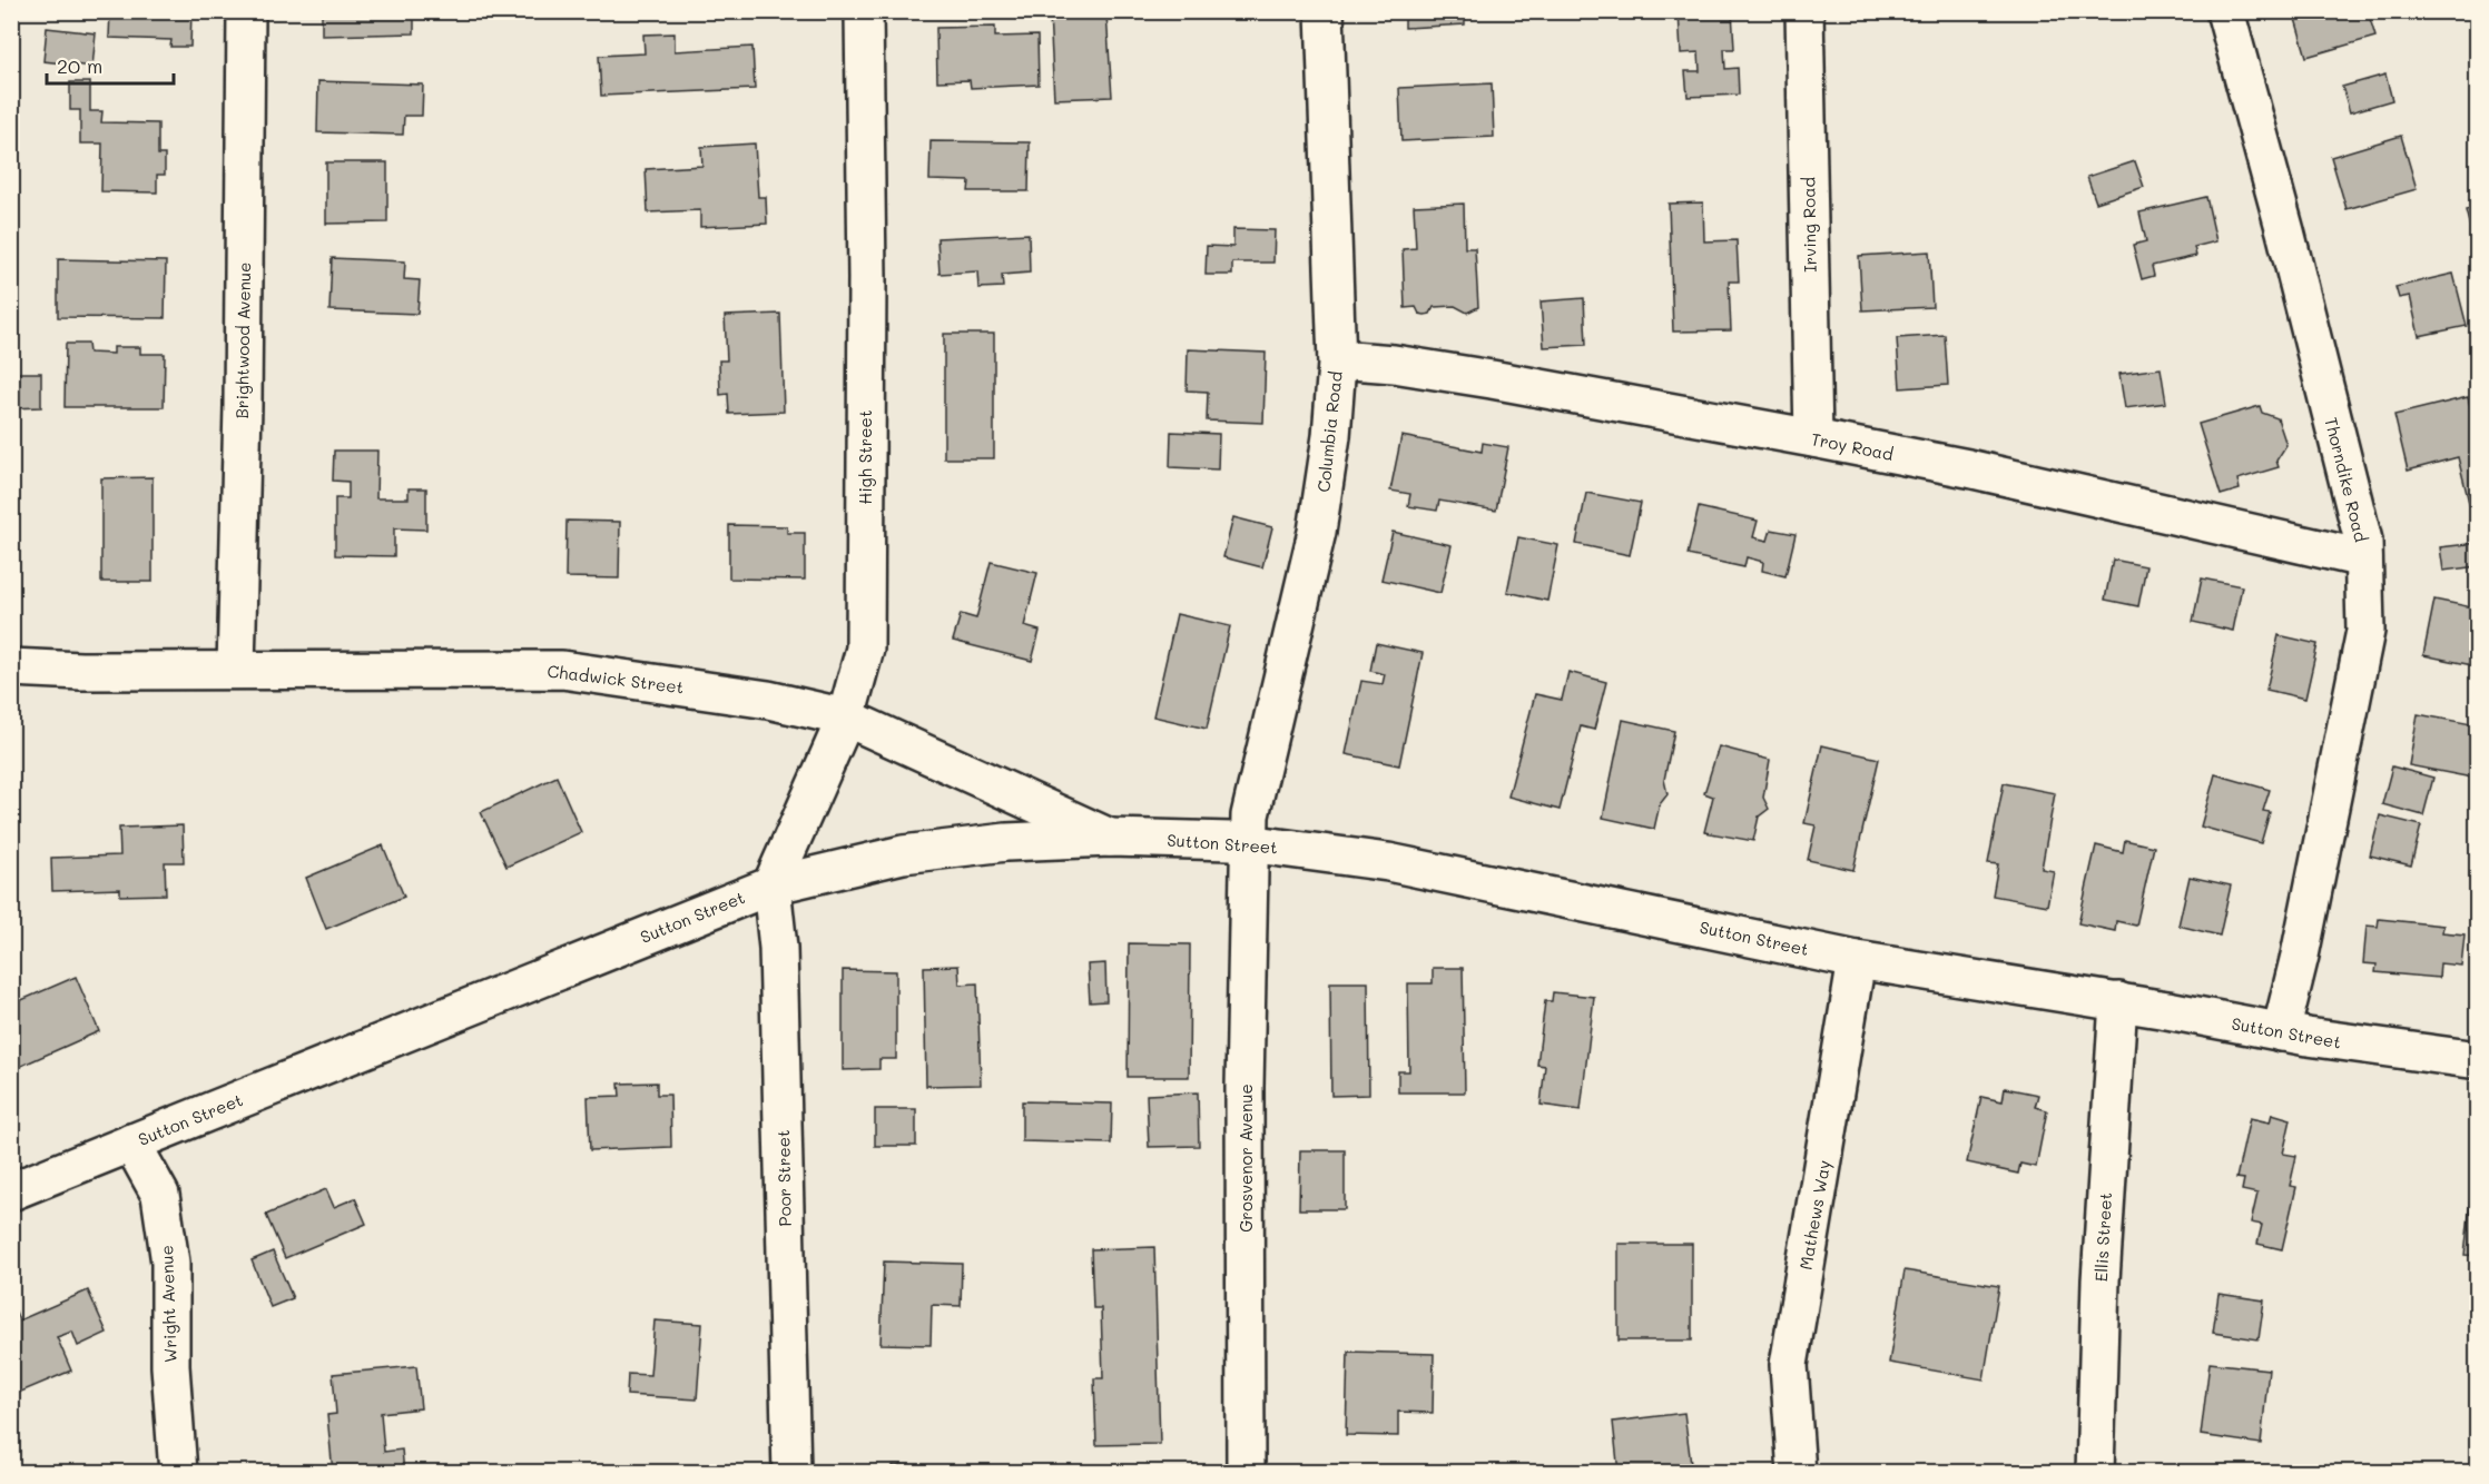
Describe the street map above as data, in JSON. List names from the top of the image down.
{
  "streets": {
    "main road": [
      "Irving Road",
      "Brightwood Avenue",
      "Columbia Road",
      "Troy Road",
      "High Street",
      "Thorndike Road",
      "Chadwick Street",
      "Sutton Street",
      "Grosvenor Avenue",
      "Poor Street",
      "Mathews Way",
      "Ellis Street",
      "Wright Avenue"
    ]
  },
  "crossings": [
    ["Irving Road", "Troy Road"],
    ["Brightwood Avenue", "Chadwick Street"],
    ["Columbia Road", "Troy Road"],
    ["Columbia Road", "Sutton Street"],
    ["Columbia Road", "Grosvenor Avenue"],
    ["Troy Road", "Thorndike Road"],
    ["High Street", "Chadwick Street"],
    ["High Street", "Sutton Street"],
    ["High Street", "Poor Street"],
    ["Thorndike Road", "Sutton Street"],
    ["Chadwick Street", "Sutton Street"],
    ["Sutton Street", "Grosvenor Avenue"],
    ["Sutton Street", "Poor Street"],
    ["Sutton Street", "Mathews Way"],
    ["Sutton Street", "Ellis Street"],
    ["Sutton Street", "Wright Avenue"]
  ],
  "scale_bar": "20 m"
}
